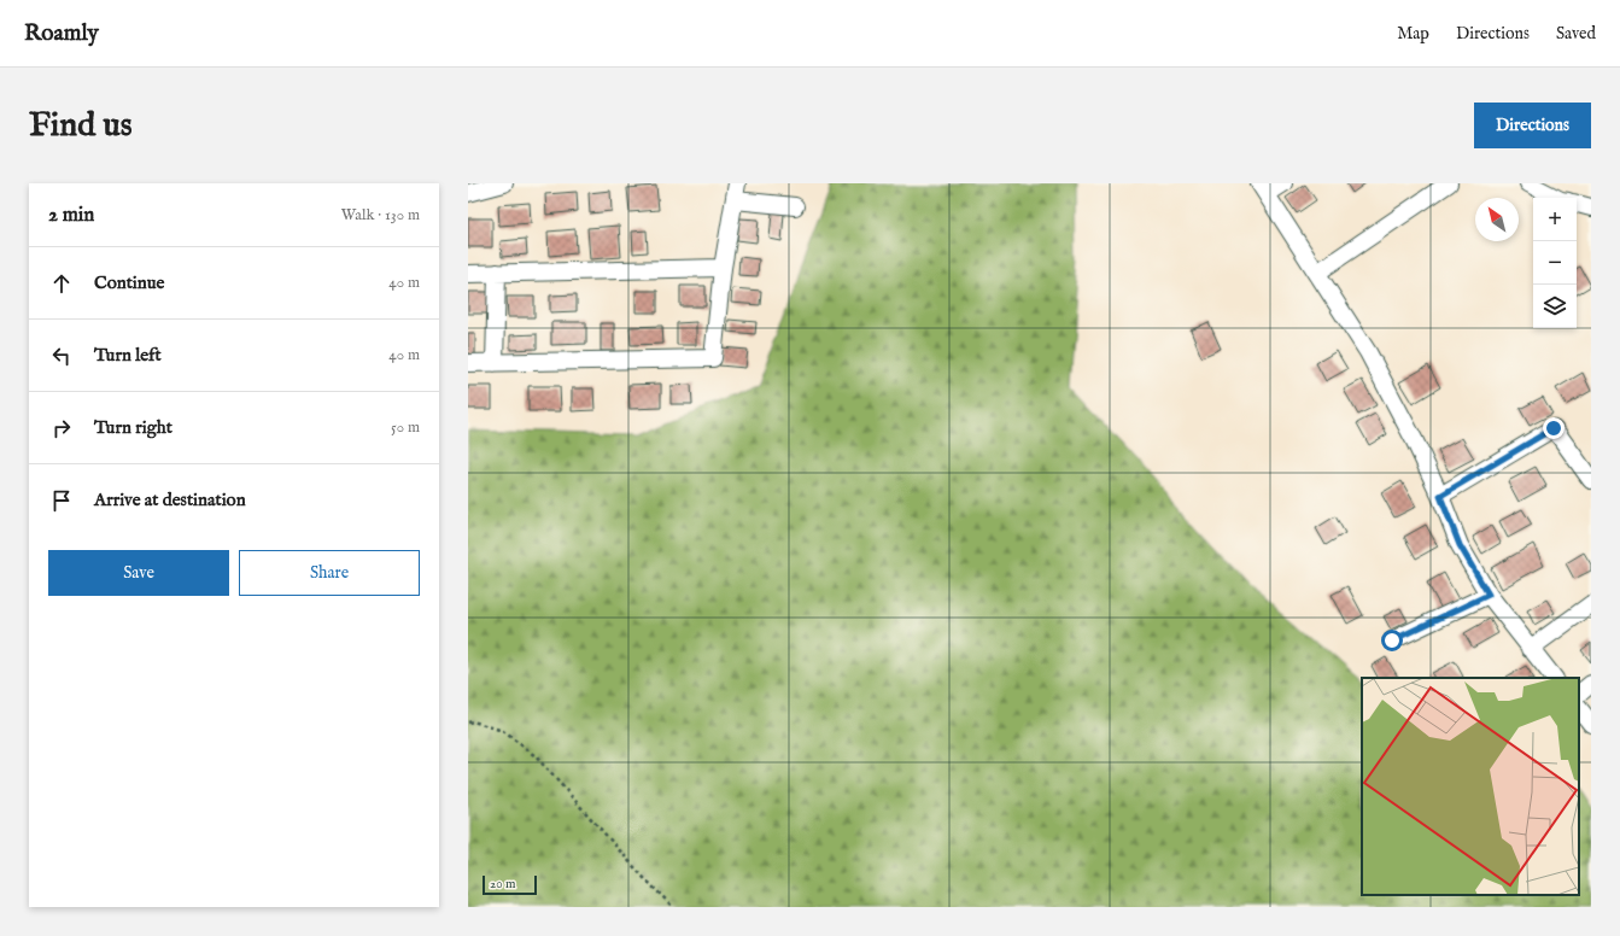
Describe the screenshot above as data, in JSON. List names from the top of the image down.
{
  "scale_bar": "20 m",
  "north": "top left",
  "page": {
    "header": "Roamly",
    "nav": ["Map", "Directions", "Saved"],
    "buttons": [
      "Directions",
      ["Save", "Share"]
    ],
    "title": "Find us",
    "heading": ["2 min", "Walk · 130 m"],
    "map_buttons": ["+", "−"],
    "list": [
      ["Continue", "40 m"],
      ["Turn left", "40 m"],
      ["Turn right", "50 m"],
      "Arrive at destination"
    ],
    "scale": "20 m"
  }
}
